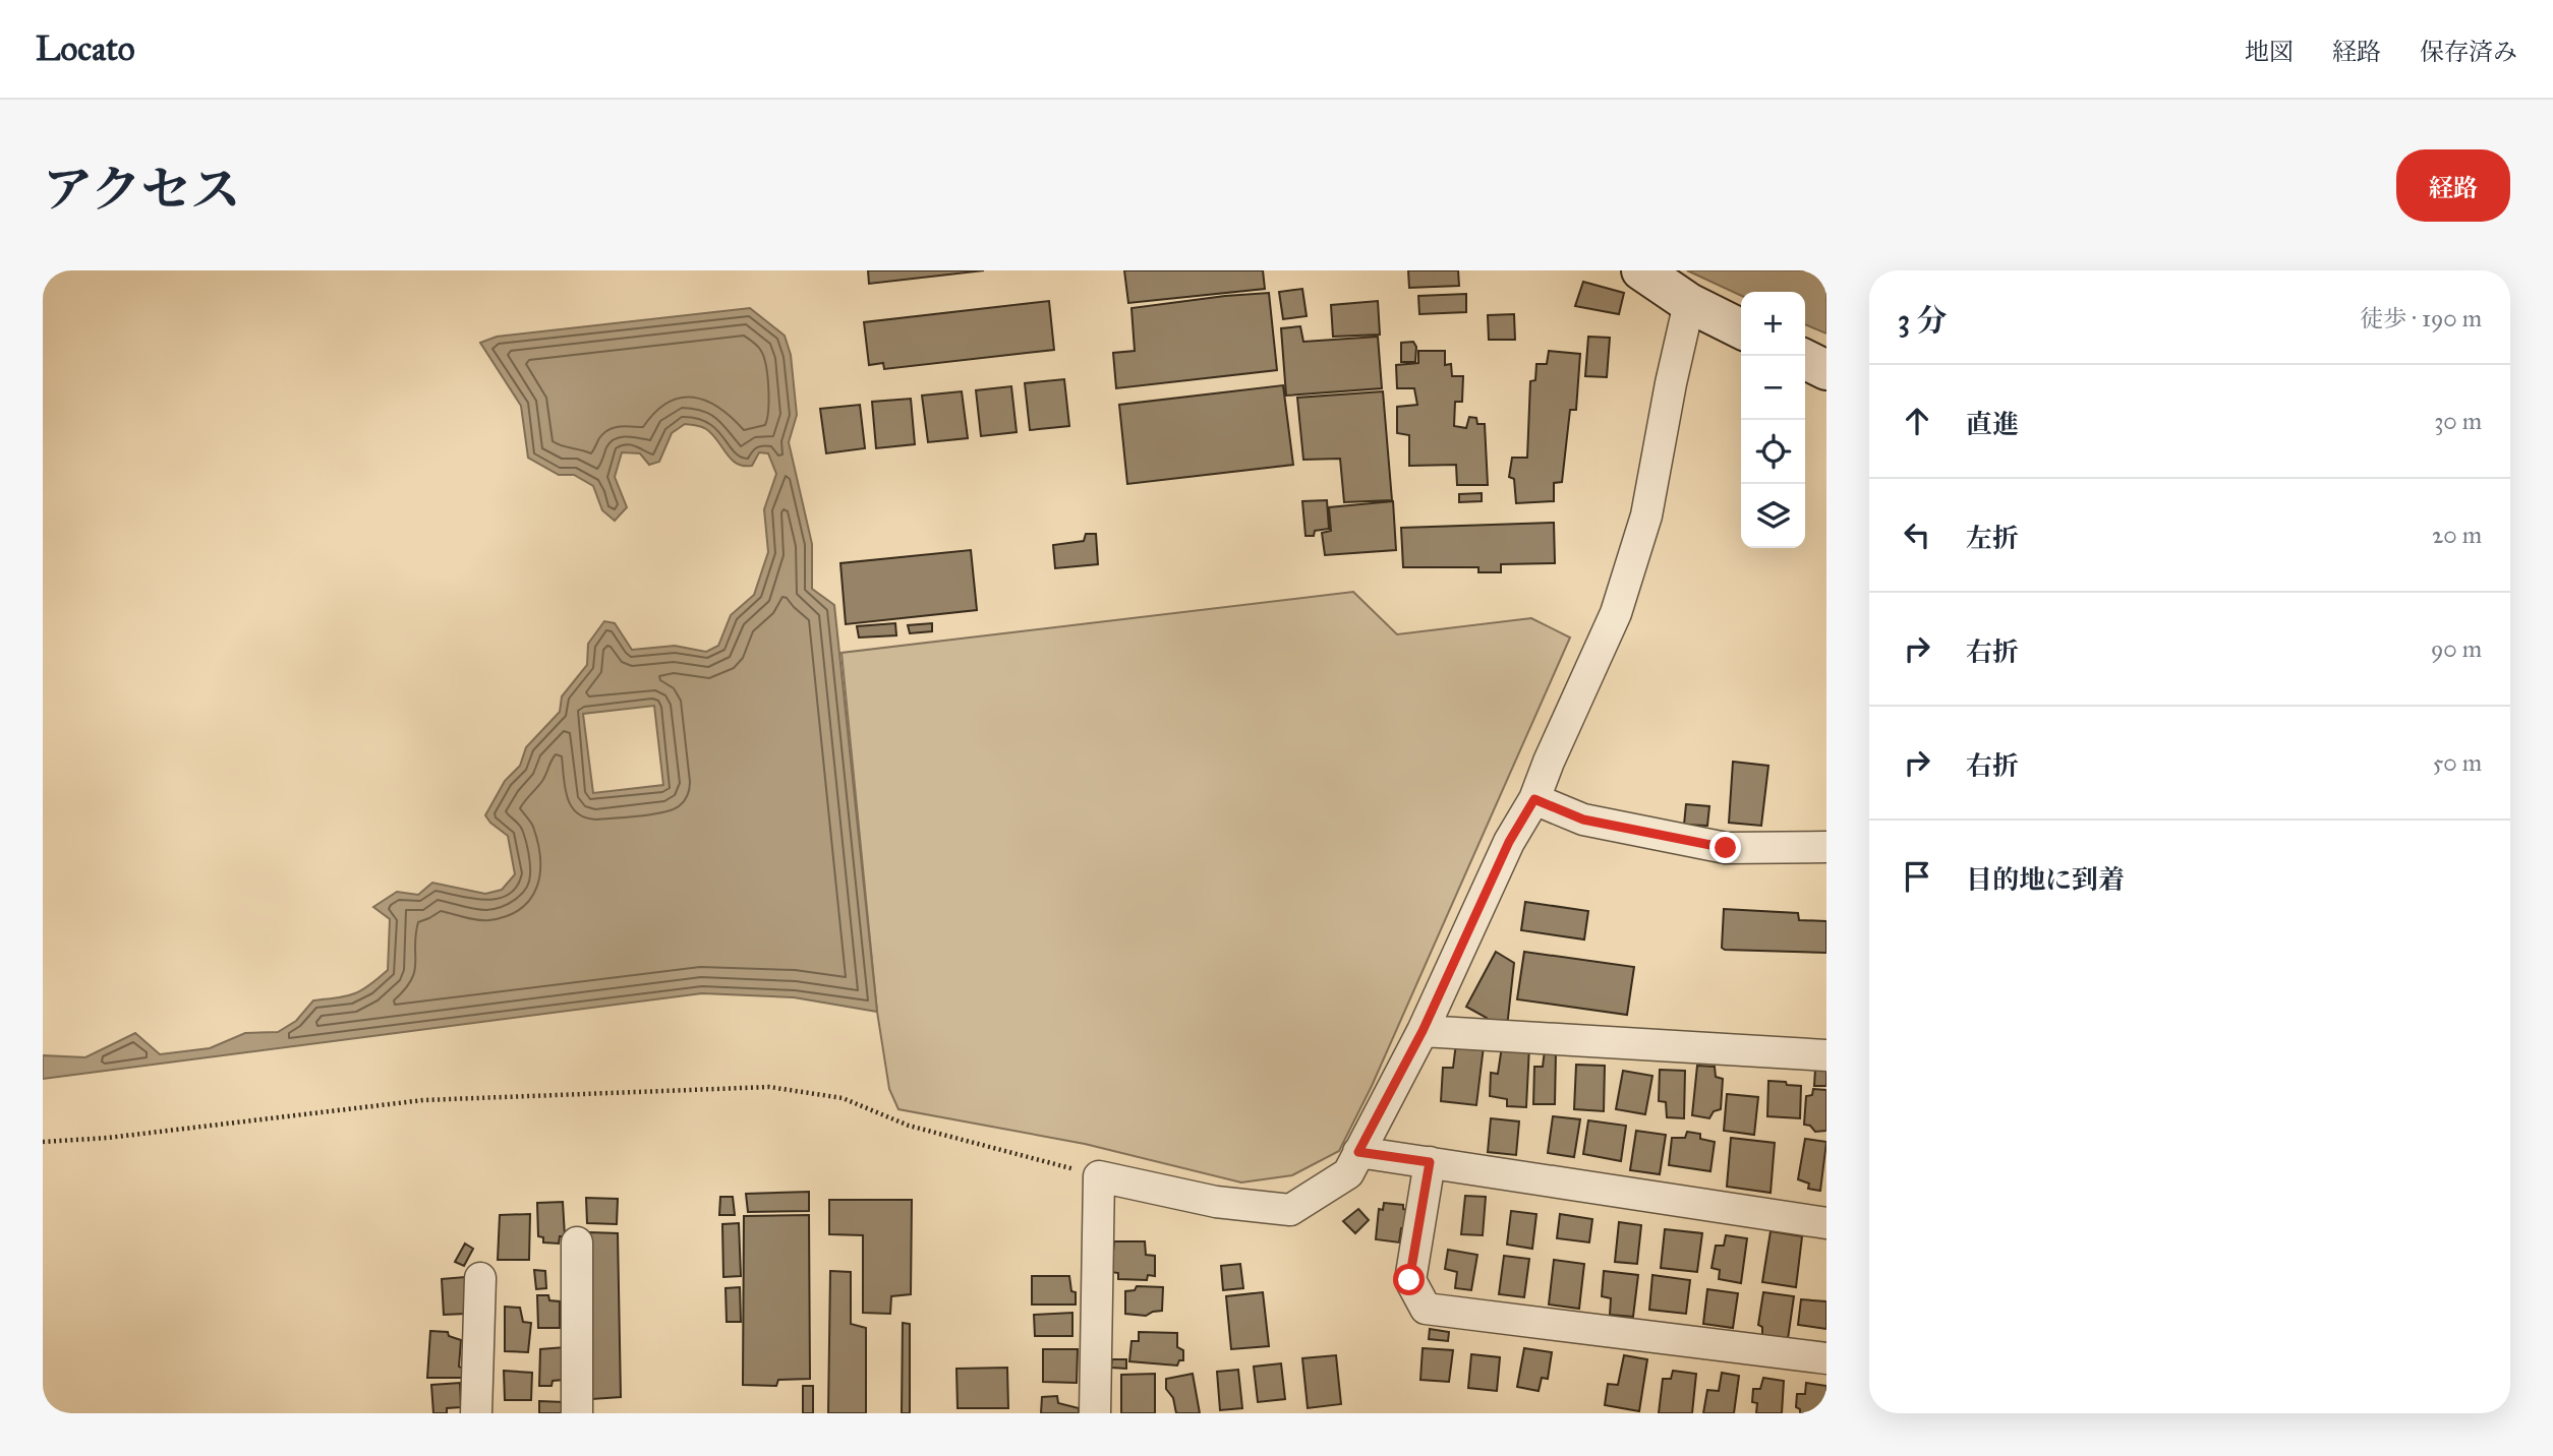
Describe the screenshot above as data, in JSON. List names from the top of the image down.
{
  "page": {
    "header": "Locato",
    "nav": ["地図", "経路", "保存済み"],
    "title": "アクセス",
    "buttons": "経路",
    "heading": ["3 分", "徒歩 · 190 m"],
    "map_buttons": ["+", "−"],
    "list": [
      ["直進", "30 m"],
      ["左折", "20 m"],
      ["右折", "90 m"],
      ["右折", "50 m"],
      "目的地に到着"
    ]
  }
}
